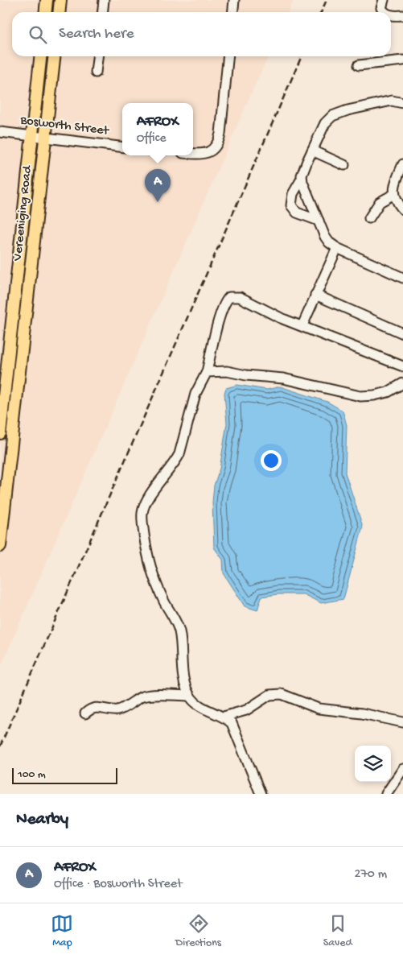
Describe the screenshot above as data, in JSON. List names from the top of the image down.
{
  "streets": {
    "main road": ["Vereeniging Road"],
    "street": ["Bosworth Street"]
  },
  "crossings": [
    ["Bosworth Street", "Vereeniging Road"]
  ],
  "scale_bar": "100 m",
  "page": {
    "search": "Search here",
    "popup": ["AFROX", "Office"],
    "pins": "A",
    "scale": "100 m",
    "heading": "Nearby",
    "list": [
      {
        "mark": "A",
        "name": "AFROX",
        "note": "Office · Bosworth Street",
        "value": "270 m"
      }
    ],
    "nav": ["Map", "Directions", "Saved"]
  }
}
